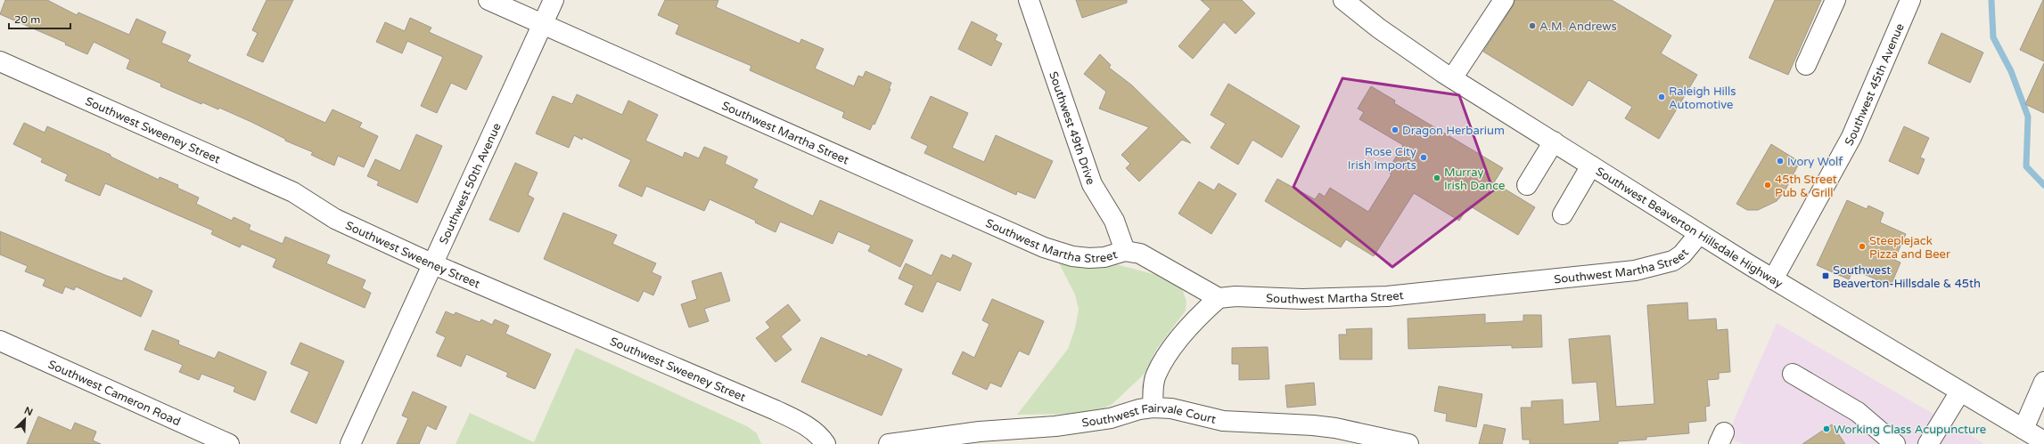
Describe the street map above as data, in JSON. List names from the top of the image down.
{
  "streets": {
    "street": [
      "Southwest 45th Avenue",
      "Southwest 49th Drive",
      "Southwest Sweeney Street",
      "Southwest Martha Street",
      "Southwest 50th Avenue",
      "Southwest Beaverton Hillsdale Highway",
      "Southwest Cameron Road",
      "Southwest Fairvale Court"
    ]
  },
  "crossings": [
    ["Southwest 45th Avenue", "Southwest Beaverton Hillsdale Highway"],
    ["Southwest 49th Drive", "Southwest Martha Street"],
    ["Southwest Sweeney Street", "Southwest 50th Avenue"],
    ["Southwest Martha Street", "Southwest 50th Avenue"],
    ["Southwest Martha Street", "Southwest Beaverton Hillsdale Highway"]
  ],
  "places": {
    "other": [
      "A.M. Andrews",
      "Raleigh Hills Automotive",
      "Dragon Herbarium",
      "Rose City Irish Imports",
      "Ivory Wolf",
      "Murray Irish Dance",
      "45th Street Pub & Grill",
      "Steeplejack Pizza and Beer",
      "Working Class Acupuncture"
    ],
    "transit": ["Southwest Beaverton-Hillsdale & 45th"]
  },
  "scale_bar": "20 m",
  "north": "top right"
}
